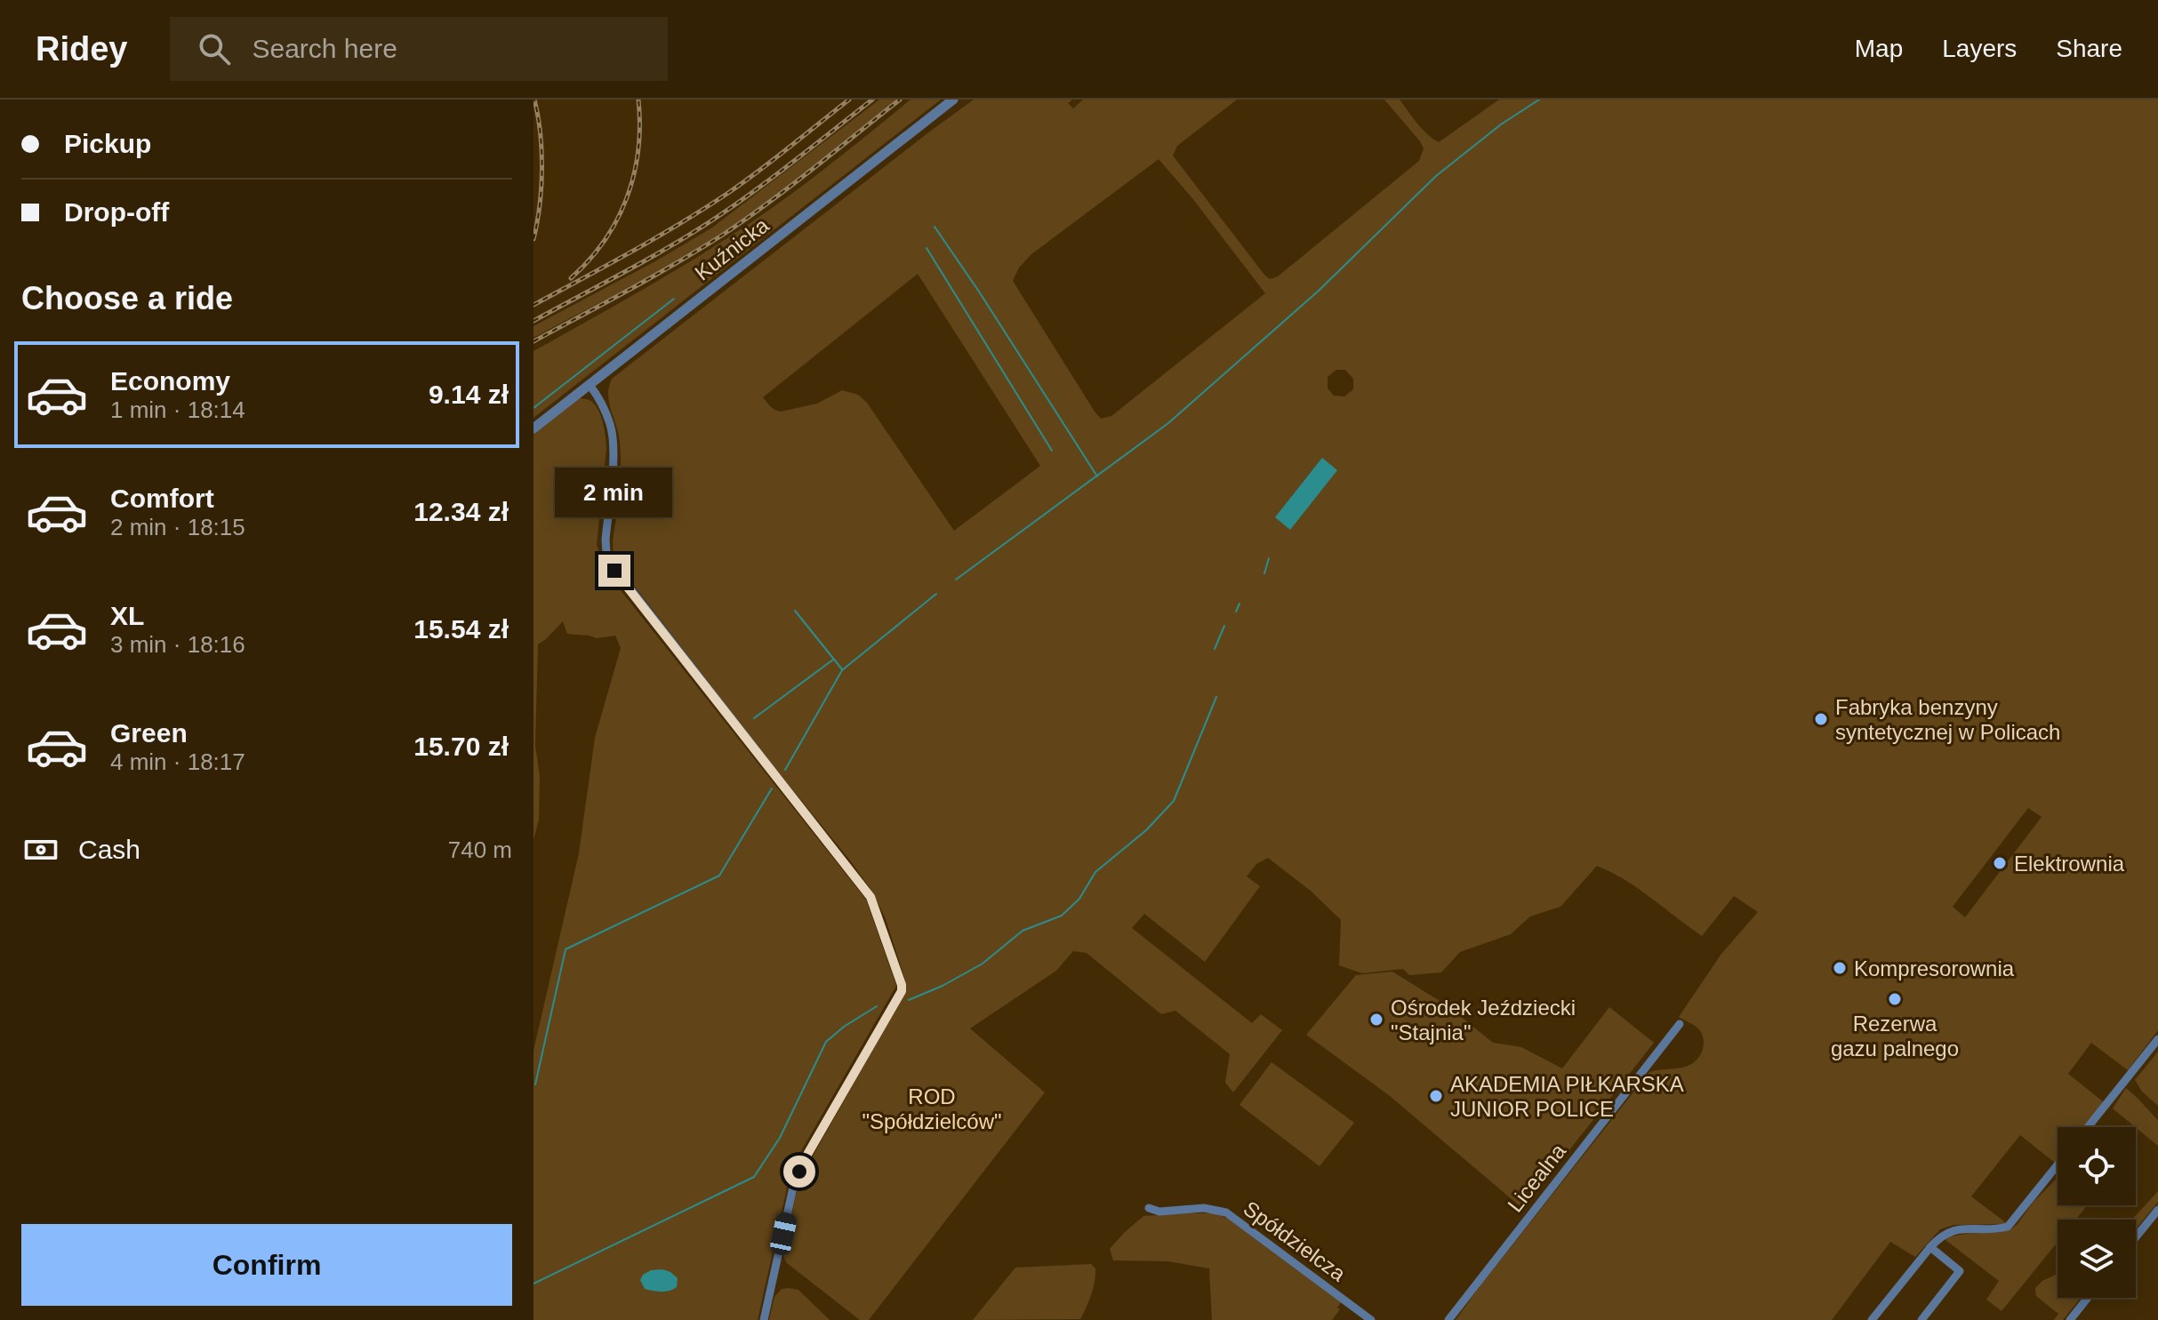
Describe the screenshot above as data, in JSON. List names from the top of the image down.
{
  "streets": {
    "street": ["Kuźnicka", "Licealna", "Spółdzielcza"]
  },
  "parks": ["ROD \"Spółdzielców\""],
  "places": [
    "Fabryka benzyny syntetycznej w Policach",
    "Elektrownia",
    "Kompresorownia",
    "Rezerwa gazu palnego",
    "Ośrodek Jeździecki \"Stajnia\"",
    "AKADEMIA PIŁKARSKA JUNIOR POLICE"
  ],
  "page": {
    "header": "Ridey",
    "search": "Search here",
    "nav": ["Map", "Layers", "Share"],
    "banner": ["Pickup", "Drop-off"],
    "heading": "Choose a ride",
    "list": [
      {
        "name": "Economy",
        "note": "1 min · 18:14",
        "value": "9.14 zł"
      },
      {
        "name": "Comfort",
        "note": "2 min · 18:15",
        "value": "12.34 zł"
      },
      {
        "name": "XL",
        "note": "3 min · 18:16",
        "value": "15.54 zł"
      },
      {
        "name": "Green",
        "note": "4 min · 18:17",
        "value": "15.70 zł"
      }
    ],
    "bubble": "2 min",
    "pay": ["Cash", "740 m"],
    "buttons": "Confirm"
  }
}
